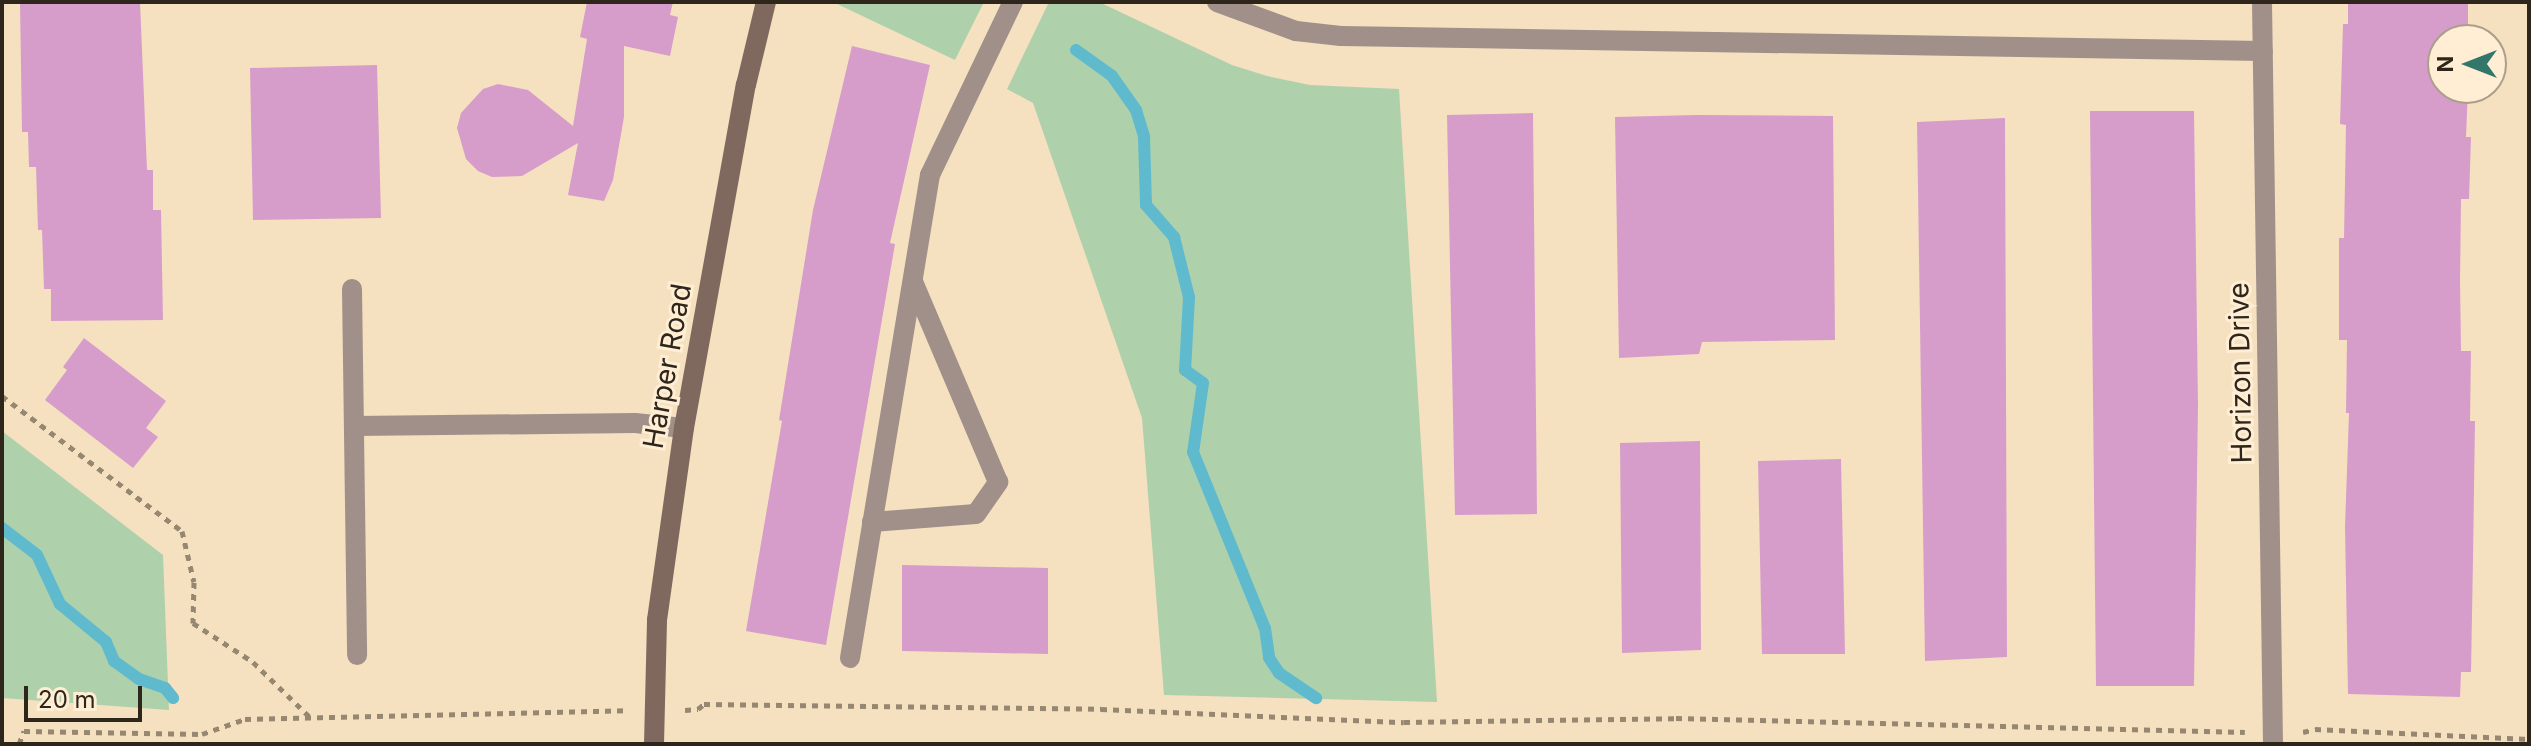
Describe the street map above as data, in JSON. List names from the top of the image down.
{
  "streets": {
    "street": ["Harper Road", "Horizon Drive"]
  },
  "scale_bar": "20 m",
  "north": "left"
}
